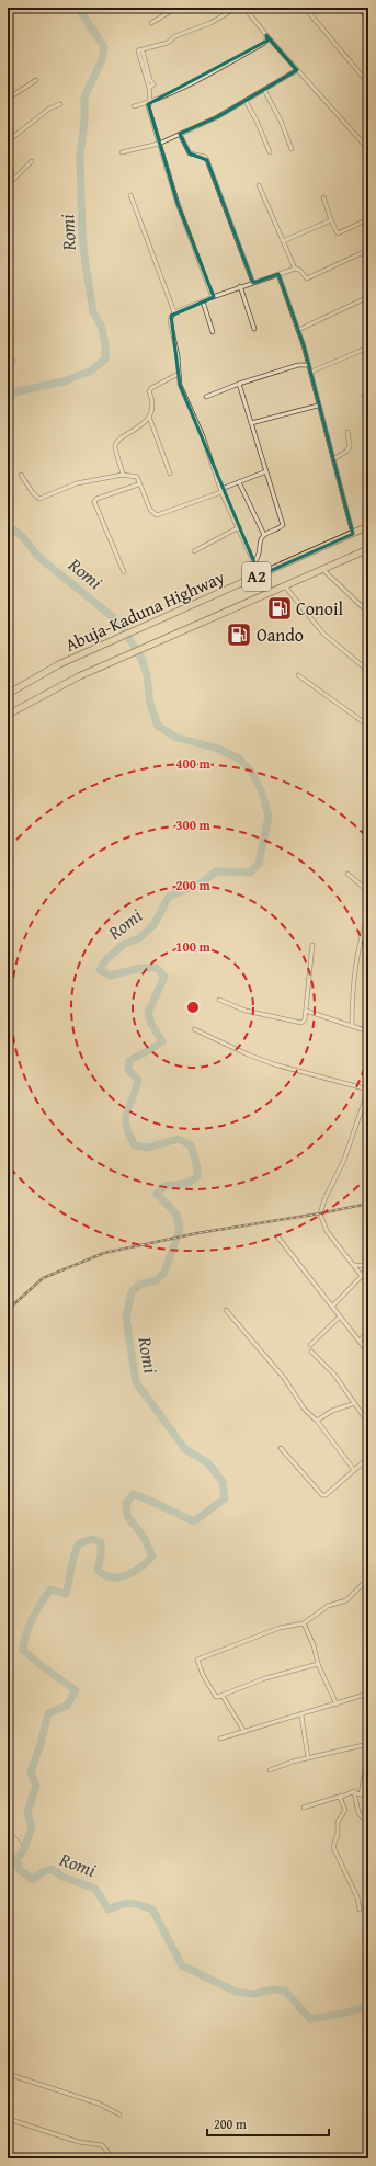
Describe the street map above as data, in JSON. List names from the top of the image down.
{
  "streets": {
    "highway": ["A2", "Abuja-Kaduna Highway"]
  },
  "water": ["Romi"],
  "places": {
    "fuel station": ["Conoil", "Oando"]
  },
  "scale_bar": "200 m",
  "rings": [
    "400 m",
    "300 m",
    "200 m",
    "100 m"
  ]
}
